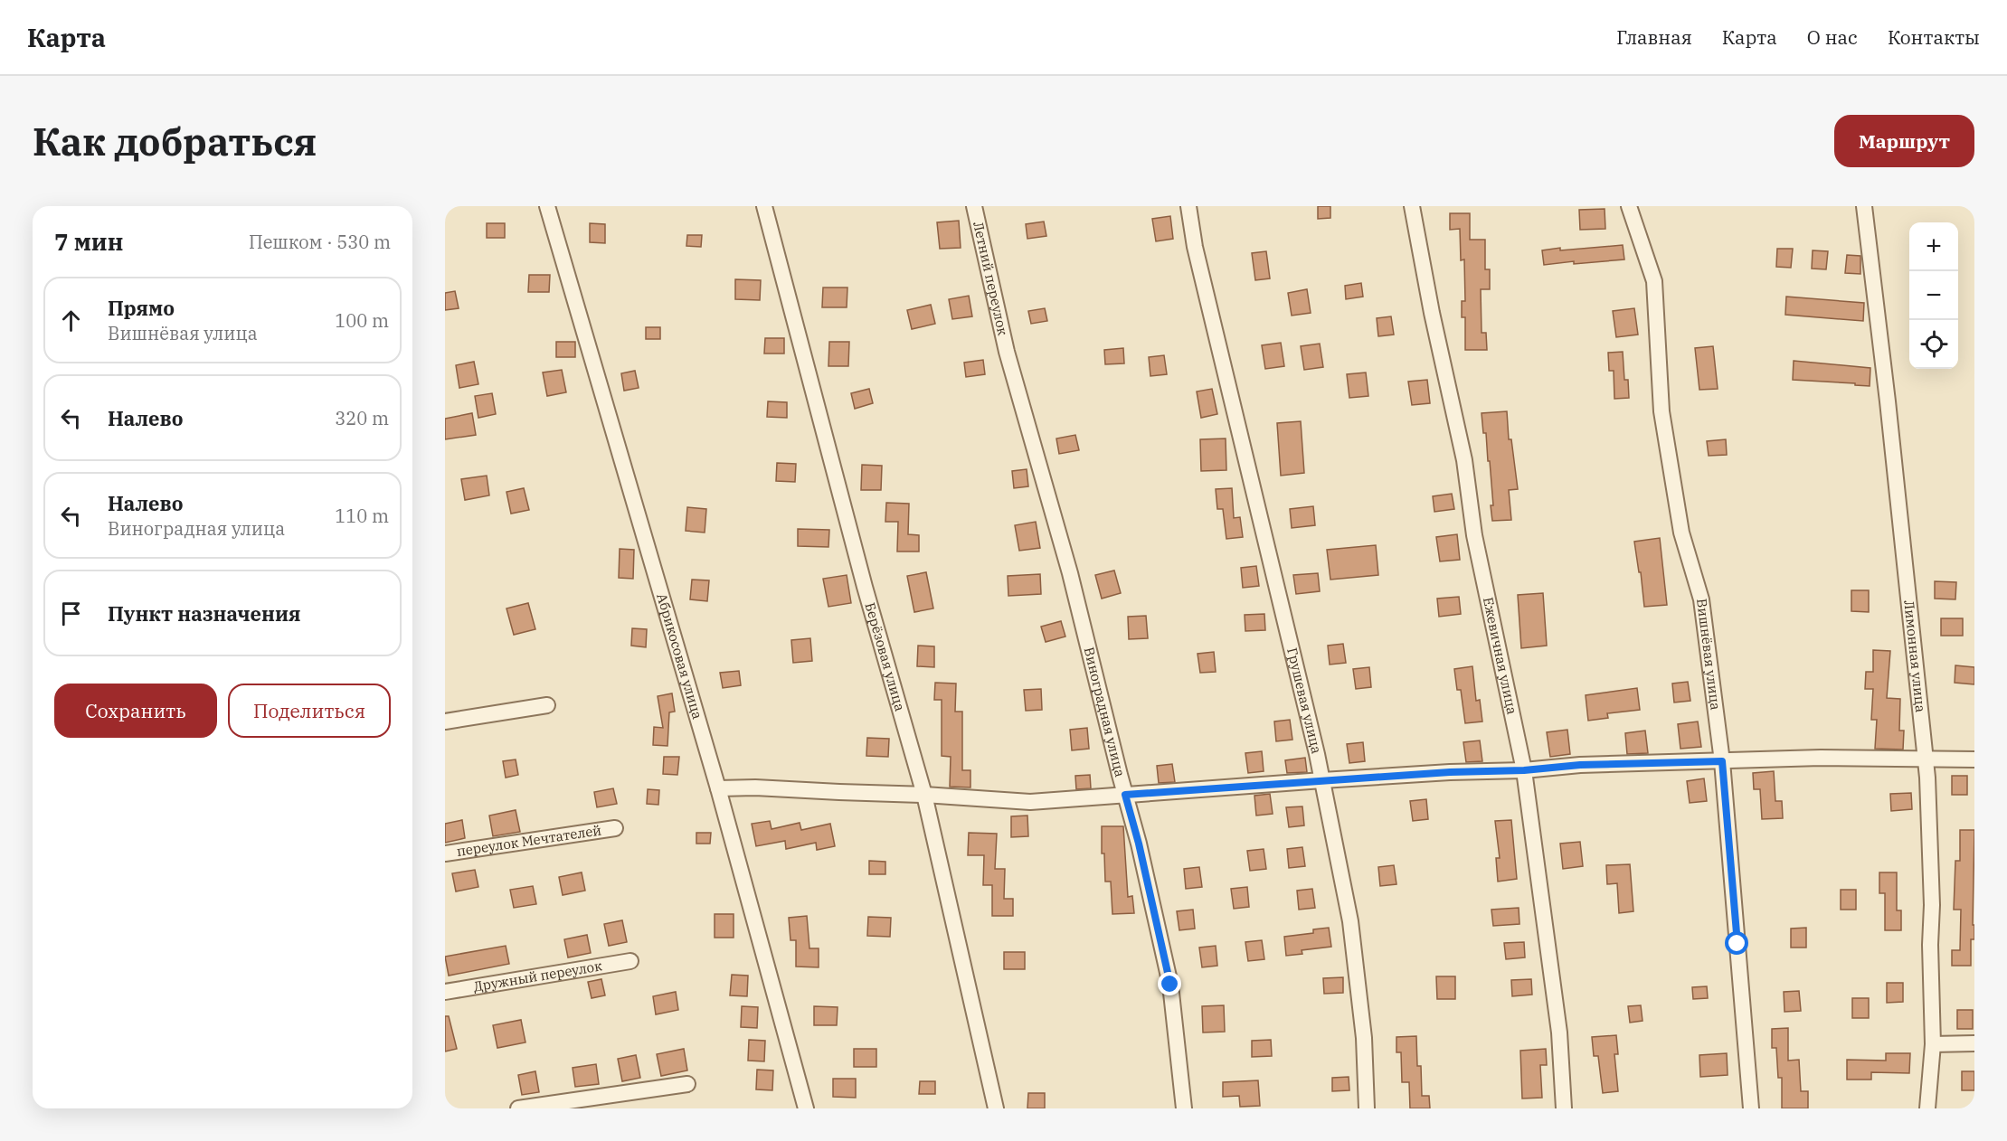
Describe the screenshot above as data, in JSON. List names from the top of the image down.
{
  "streets": {
    "street": [
      "Летний переулок",
      "Вишнёвая улица",
      "Ежевичная улица",
      "Абрикосовая улица",
      "Берёзовая улица",
      "Лимонная улица",
      "Грушевая улица",
      "Виноградная улица",
      "переулок Мечтателей",
      "Дружный переулок"
    ]
  },
  "crossings": [
    ["Летний переулок", "Виноградная улица"]
  ],
  "page": {
    "header": "Карта",
    "nav": [
      "Главная",
      "Карта",
      "О нас",
      "Контакты"
    ],
    "buttons": [
      "Маршрут",
      ["Сохранить", "Поделиться"]
    ],
    "title": "Как добраться",
    "heading": ["7 мин", "Пешком · 530 m"],
    "map_buttons": ["+", "−"],
    "list": [
      ["Прямо", "Вишнёвая улица", "100 m"],
      ["Налево", "320 m"],
      ["Налево", "Виноградная улица", "110 m"],
      "Пункт назначения"
    ]
  }
}
